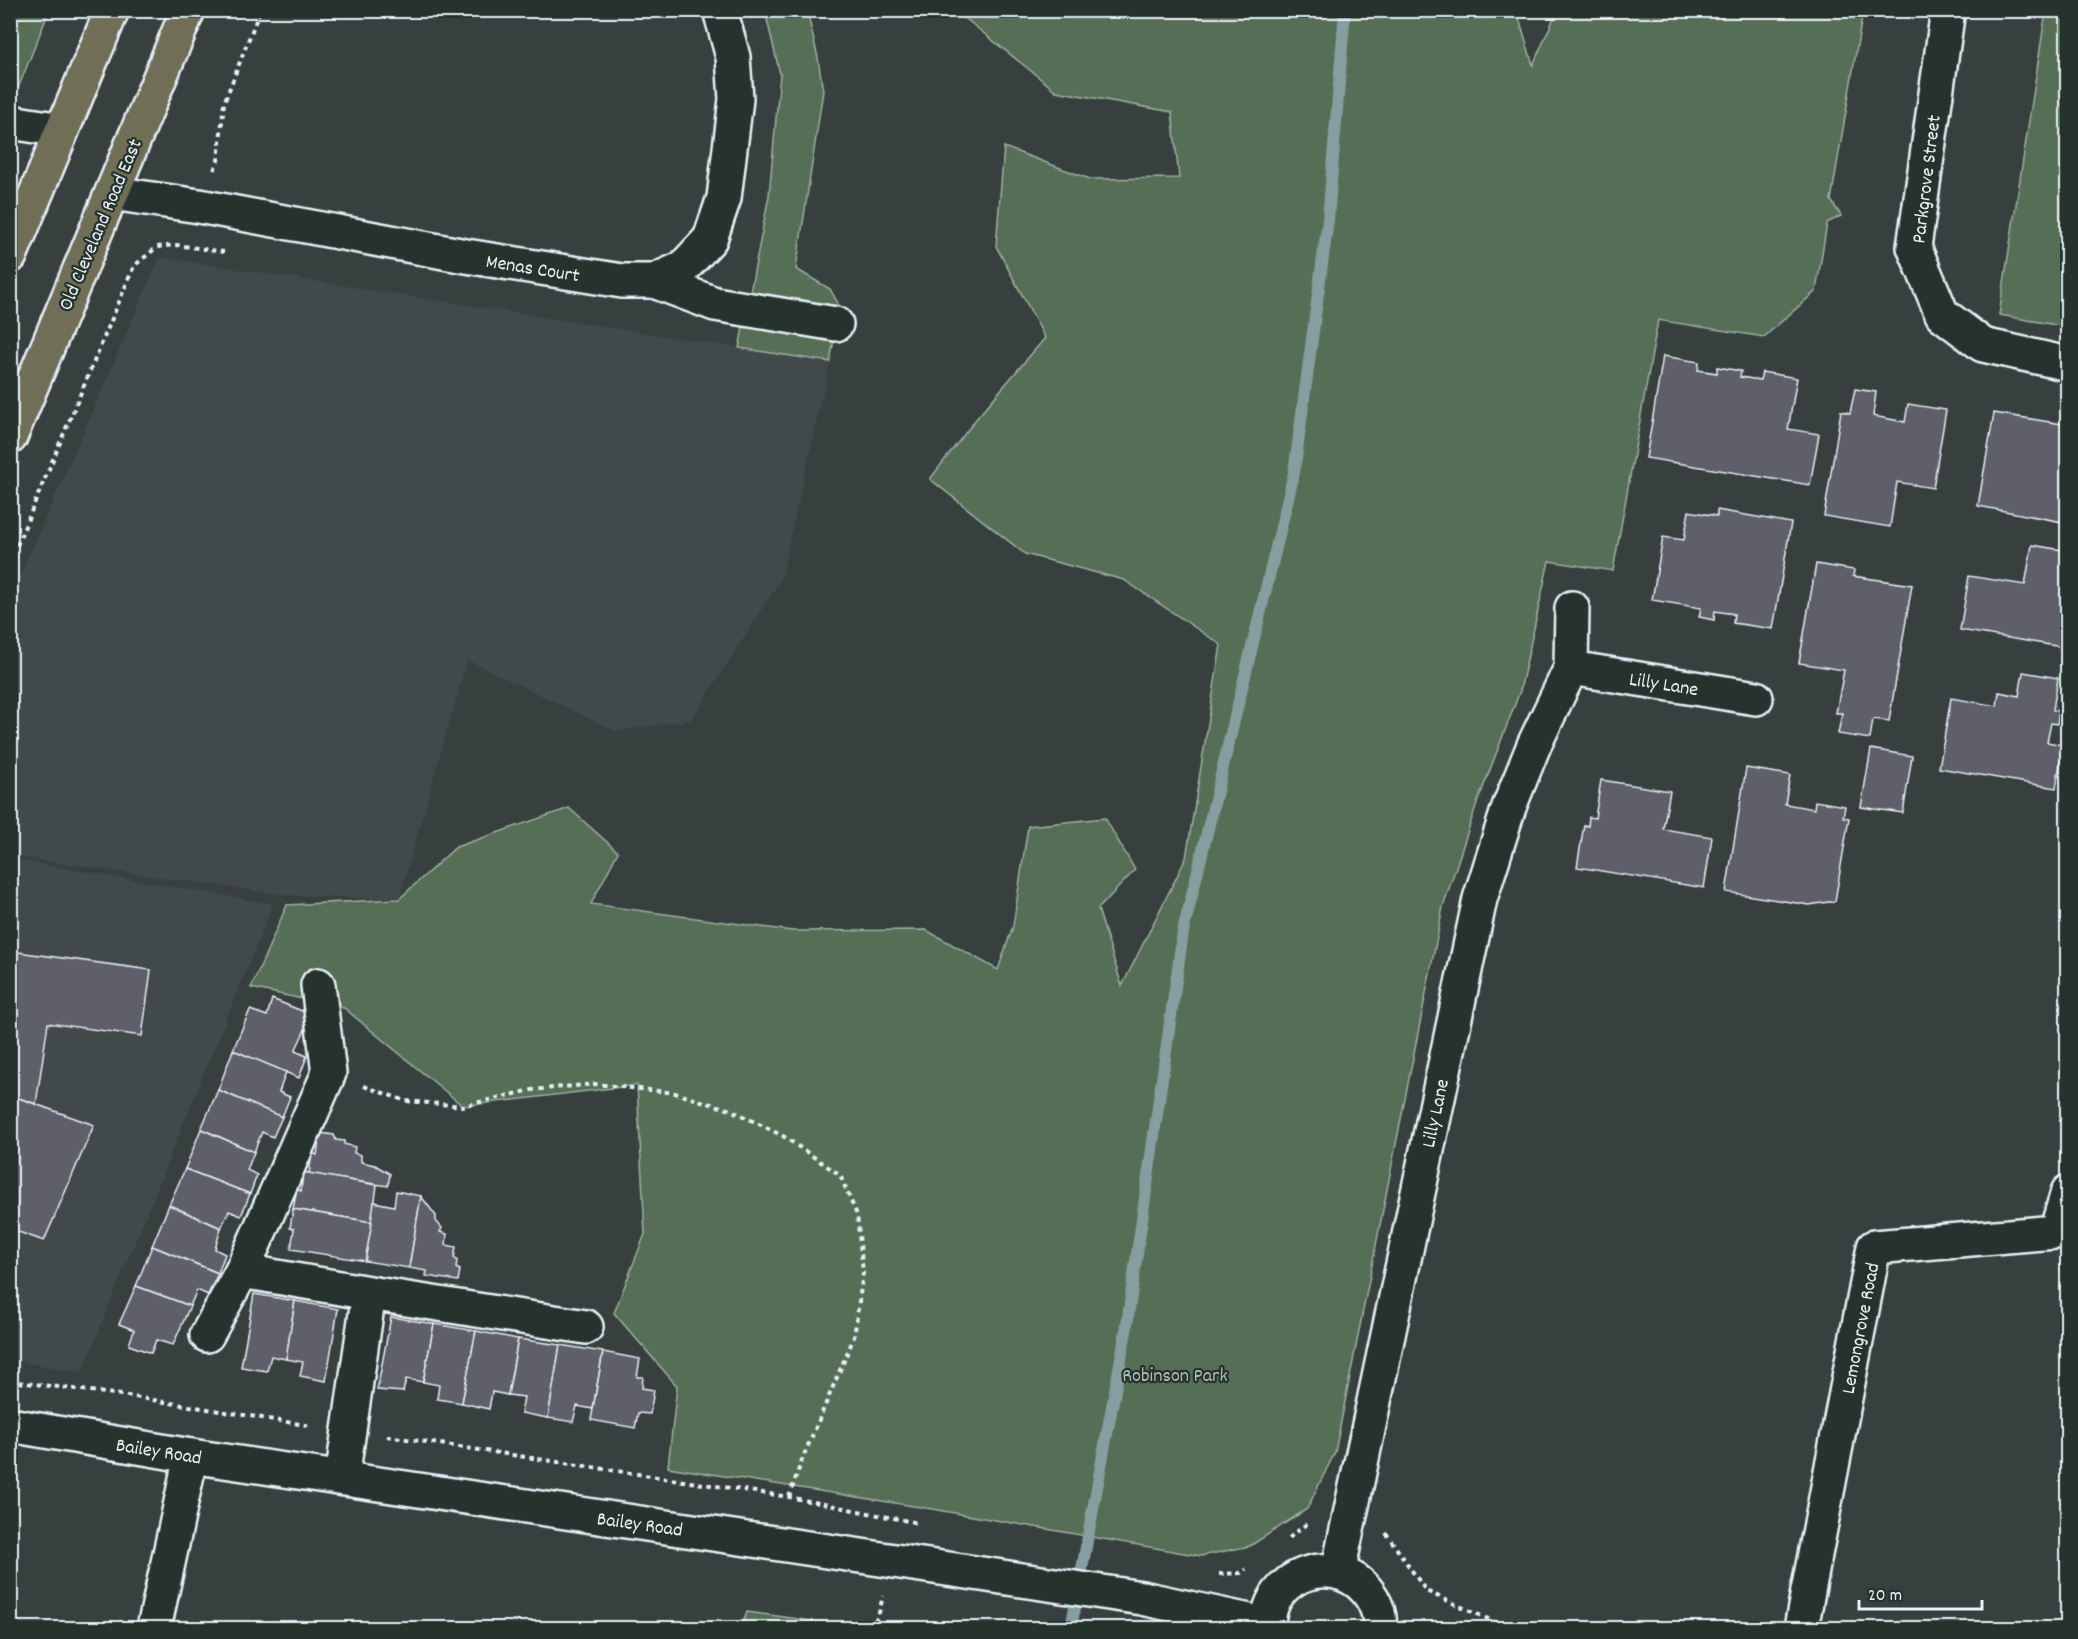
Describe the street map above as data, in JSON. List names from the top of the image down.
{
  "streets": {
    "main road": ["Old Cleveland Road East"],
    "street": [
      "Parkgrove Street",
      "Menas Court",
      "Lilly Lane",
      "Lemongrove Road",
      "Bailey Road"
    ]
  },
  "crossings": [
    ["Old Cleveland Road East", "Menas Court"]
  ],
  "parks": ["Robinson Park"],
  "scale_bar": "20 m"
}
